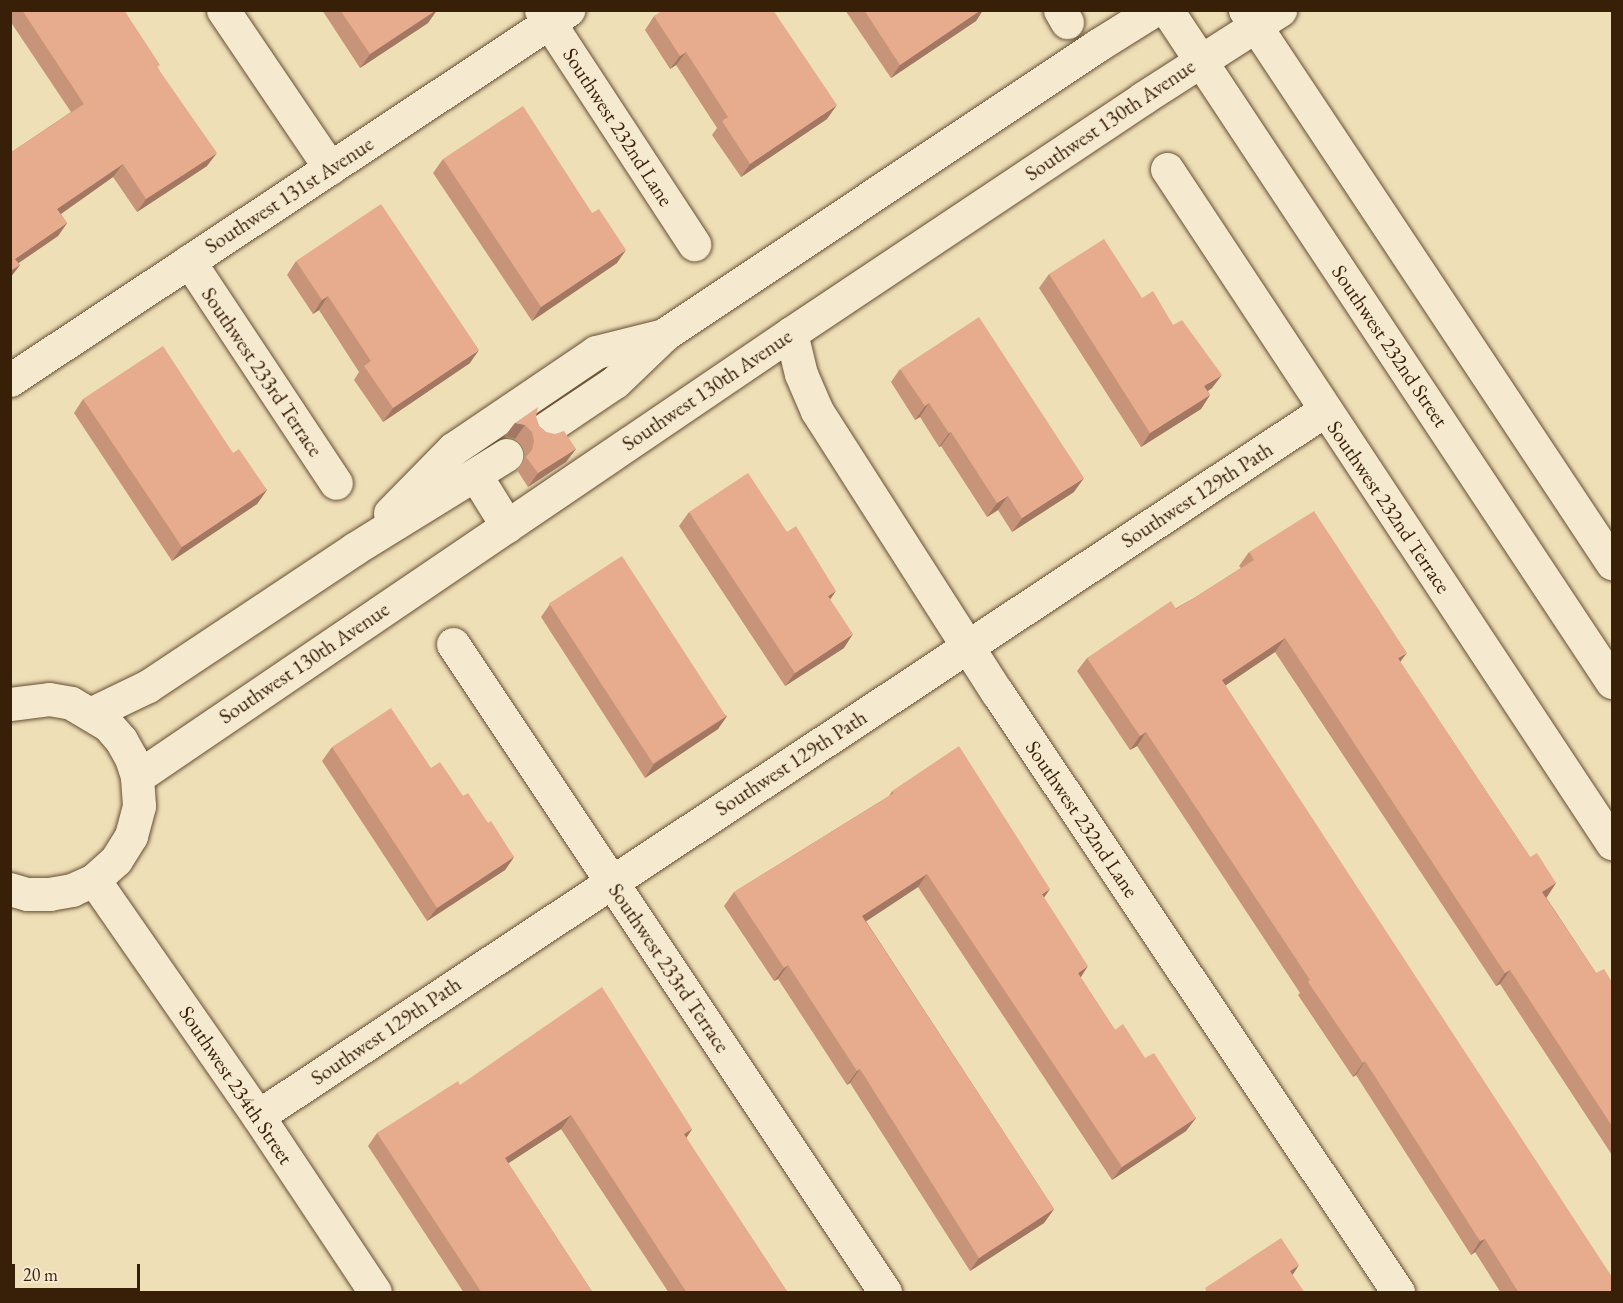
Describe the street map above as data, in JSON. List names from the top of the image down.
{
  "streets": {
    "street": [
      "Southwest 130th Avenue",
      "Southwest 232nd Lane",
      "Southwest 131st Avenue",
      "Southwest 232nd Street",
      "Southwest 233rd Terrace",
      "Southwest 129th Path",
      "Southwest 232nd Terrace",
      "Southwest 234th Street"
    ]
  },
  "crossings": [
    ["Southwest 130th Avenue", "Southwest 232nd Lane"],
    ["Southwest 130th Avenue", "Southwest 232nd Street"],
    ["Southwest 232nd Lane", "Southwest 131st Avenue"],
    ["Southwest 232nd Lane", "Southwest 129th Path"],
    ["Southwest 131st Avenue", "Southwest 233rd Terrace"],
    ["Southwest 233rd Terrace", "Southwest 129th Path"],
    ["Southwest 129th Path", "Southwest 232nd Terrace"],
    ["Southwest 129th Path", "Southwest 234th Street"]
  ],
  "scale_bar": "20 m"
}
